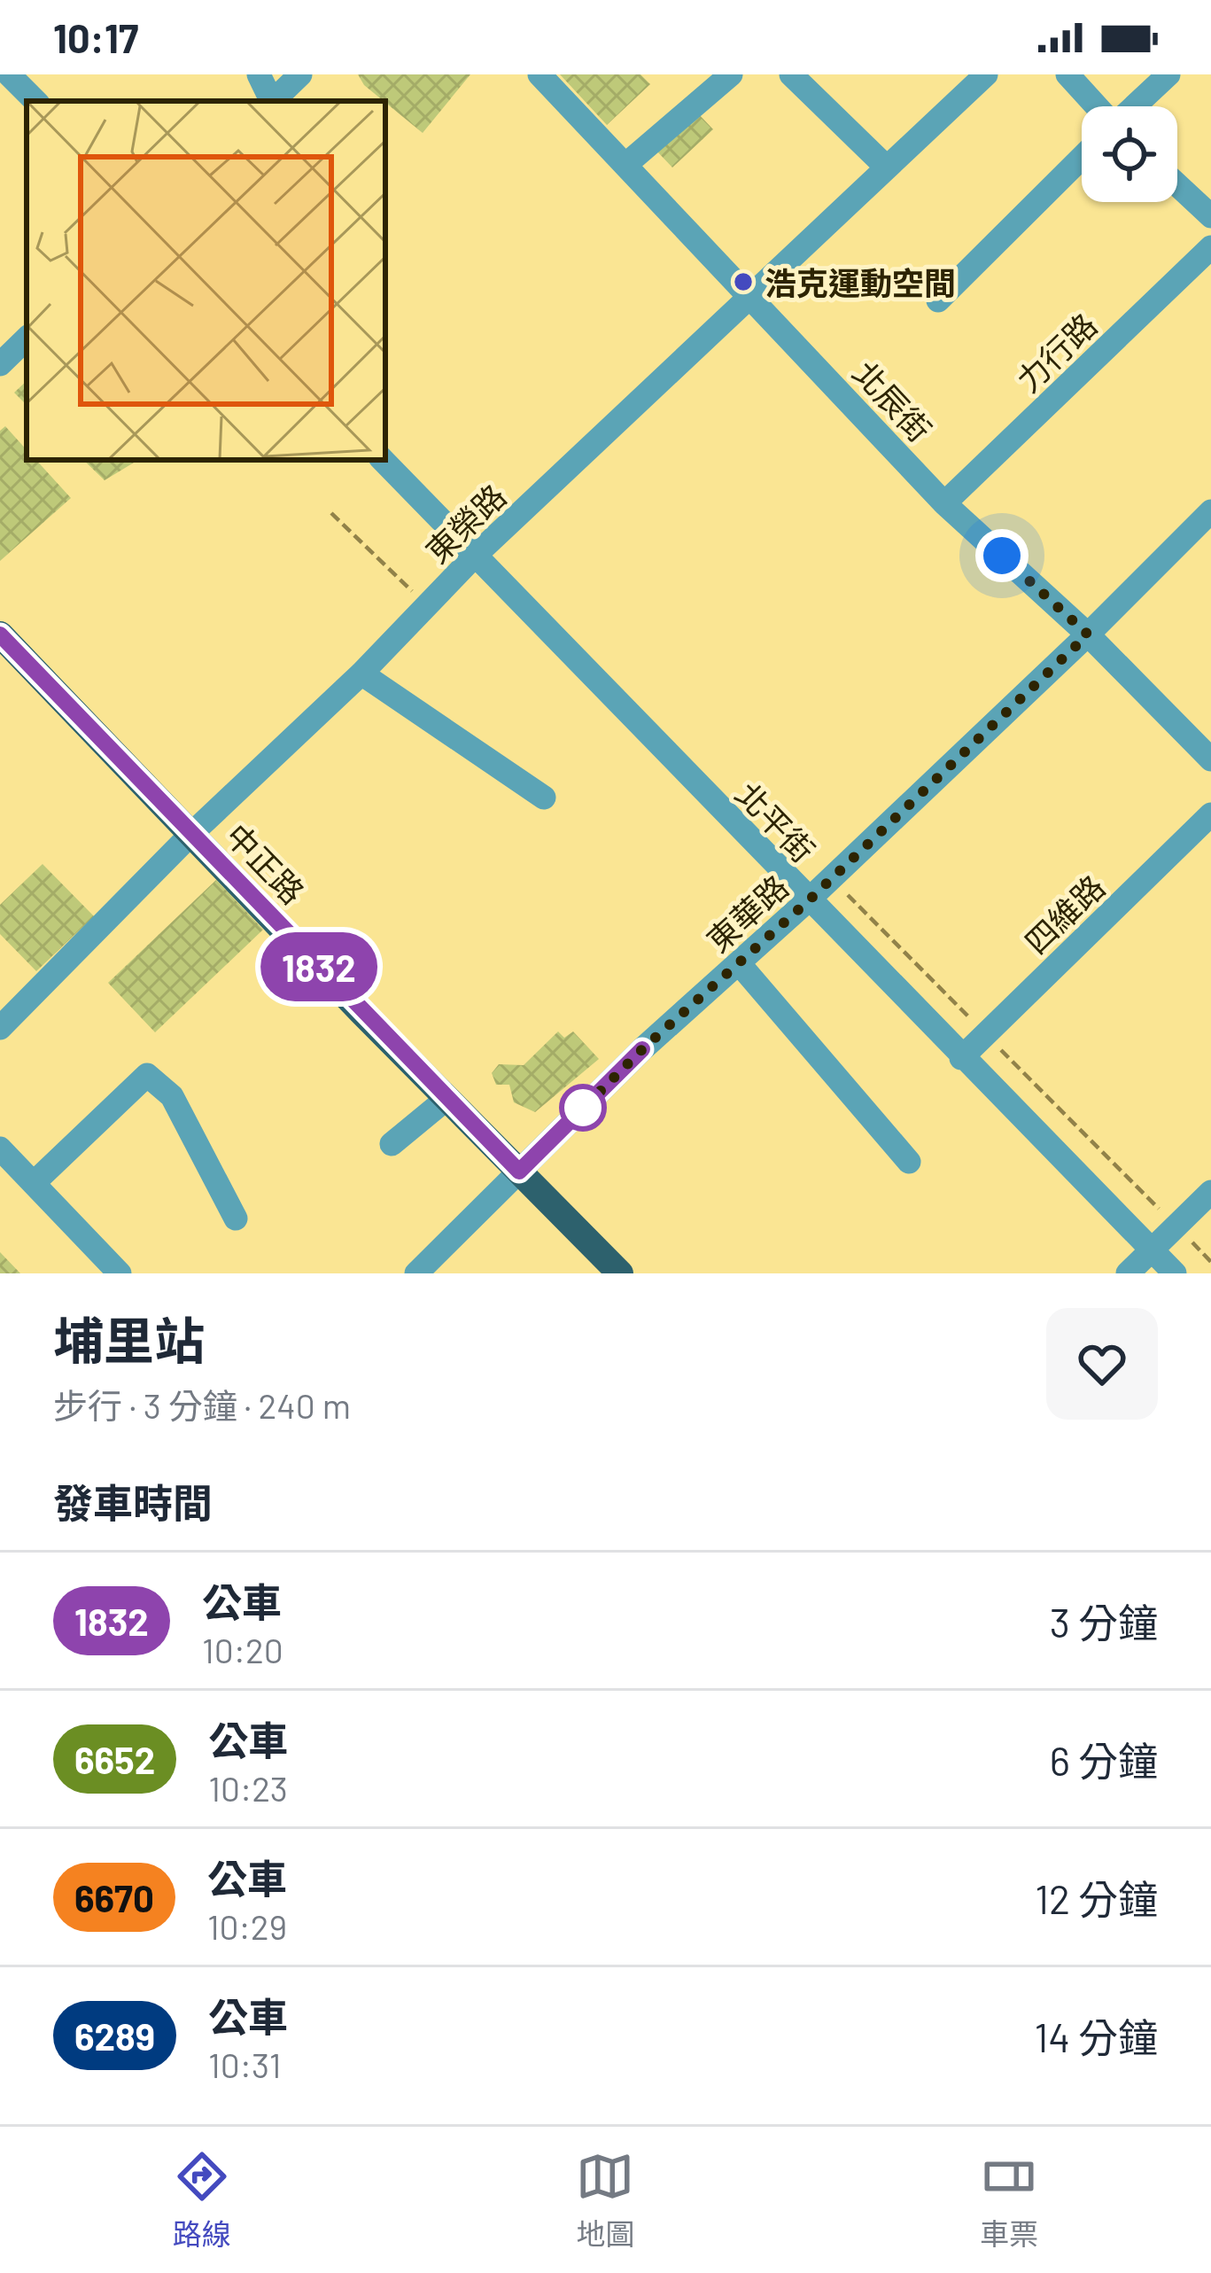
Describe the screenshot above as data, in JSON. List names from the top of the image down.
{
  "streets": {
    "main road": ["中正路"],
    "street": [
      "力行路",
      "北辰街",
      "東榮路",
      "北平街",
      "東華路",
      "四維路"
    ]
  },
  "crossings": [
    ["力行路", "北辰街"],
    ["北辰街", "東榮路"],
    ["北辰街", "東華路"],
    ["東榮路", "北平街"],
    ["東榮路", "中正路"],
    ["北平街", "東華路"],
    ["北平街", "四維路"],
    ["中正路", "東華路"]
  ],
  "places": ["浩克運動空間"],
  "lines": ["bus line 1832"],
  "page": {
    "status": "10:17",
    "on_map": "1832",
    "heading": [
      ["埔里站", "步行 · 3 分鐘 · 240 m"],
      "發車時間"
    ],
    "list": [
      {
        "mark": "1832",
        "name": "公車",
        "note": "10:20",
        "value": "3 分鐘"
      },
      {
        "mark": "6652",
        "name": "公車",
        "note": "10:23",
        "value": "6 分鐘"
      },
      {
        "mark": "6670",
        "name": "公車",
        "note": "10:29",
        "value": "12 分鐘"
      },
      {
        "mark": "6289",
        "name": "公車",
        "note": "10:31",
        "value": "14 分鐘"
      }
    ],
    "tabs": ["路線", "地圖", "車票"]
  }
}
